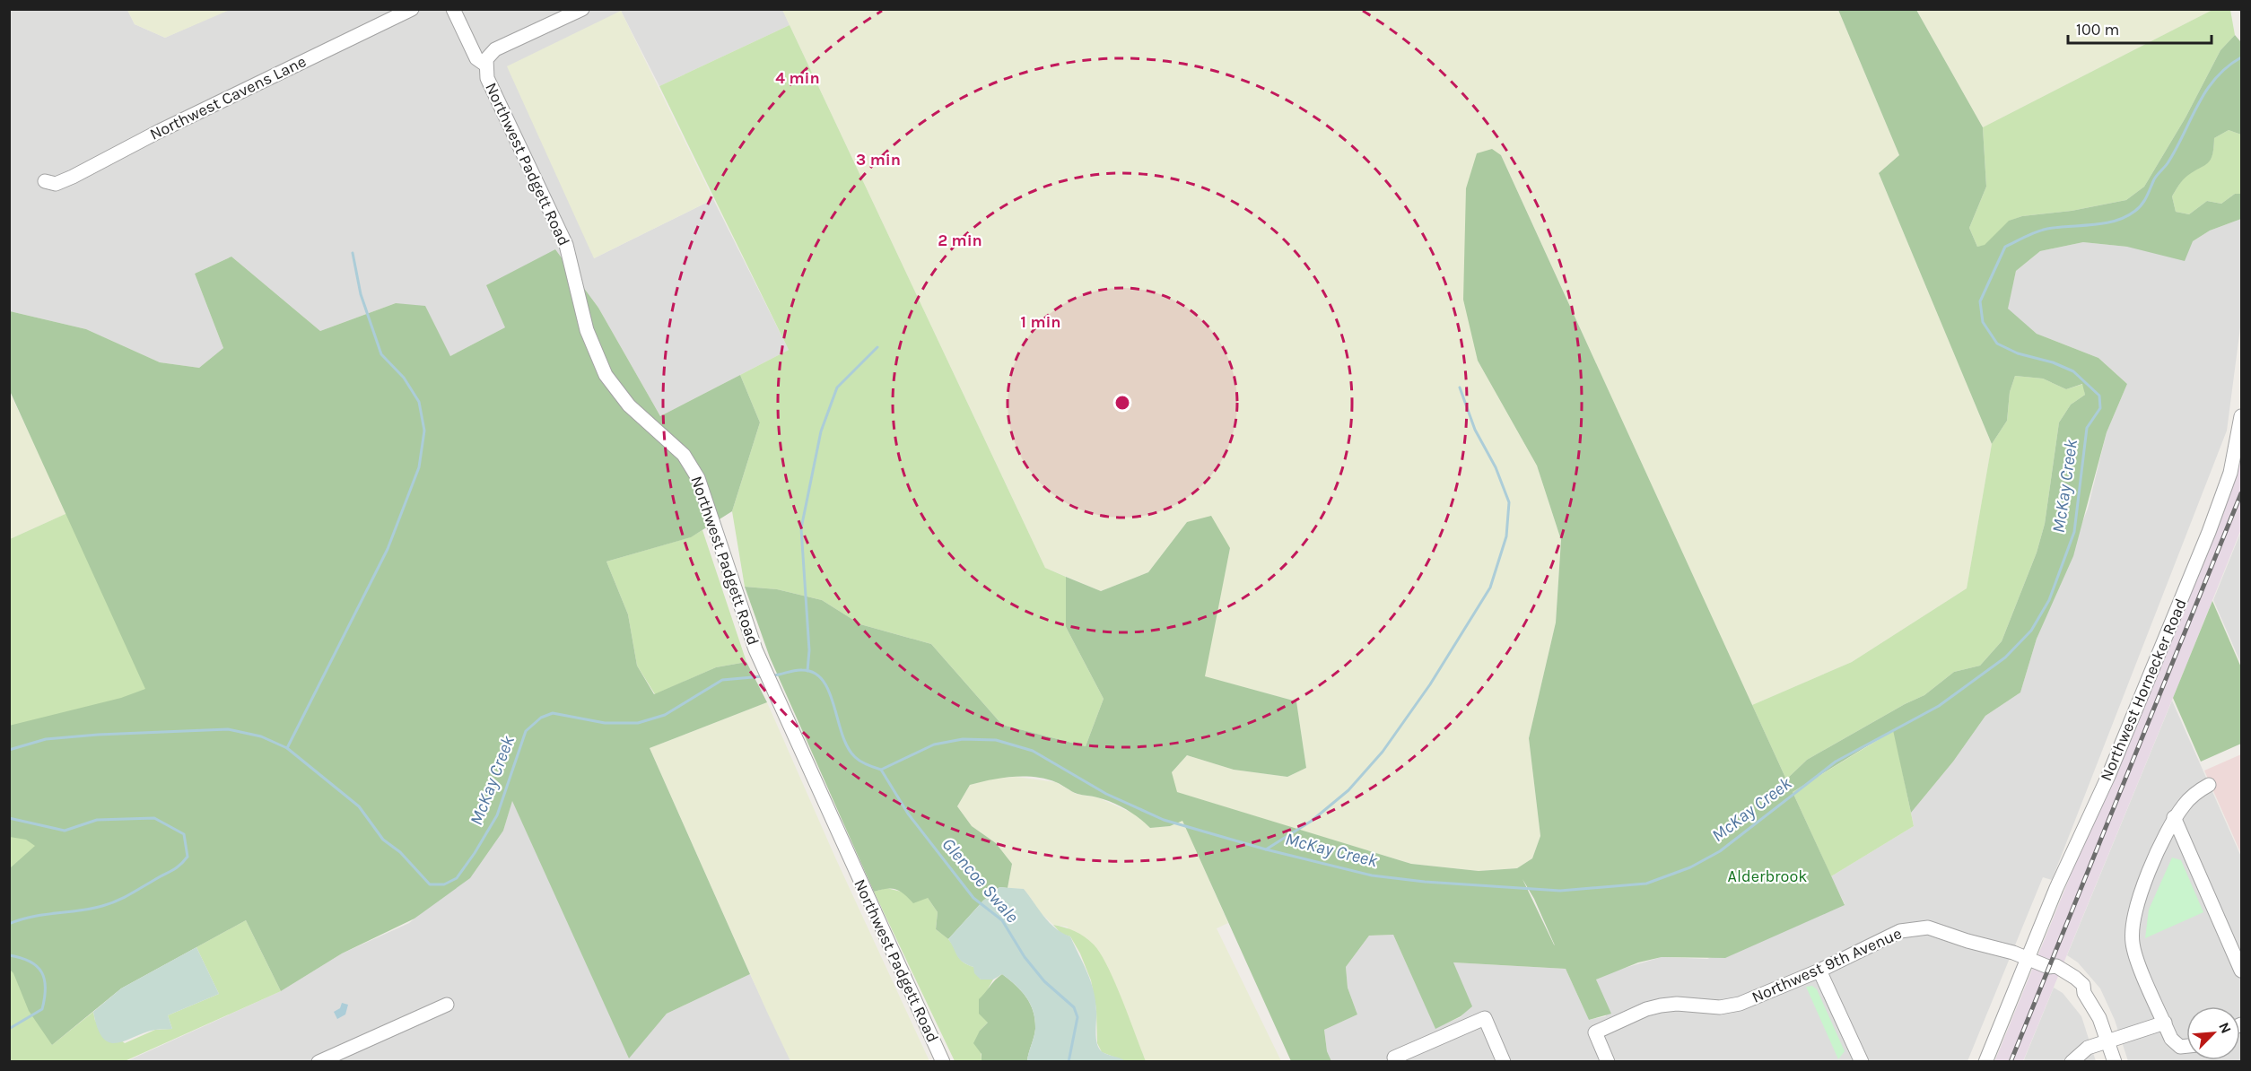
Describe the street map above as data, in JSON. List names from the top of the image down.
{
  "streets": {
    "street": [
      "Northwest Cavens Lane",
      "Northwest Padgett Road",
      "Northwest Hornecker Road",
      "Northwest 9th Avenue"
    ]
  },
  "crossings": [
    ["Northwest Hornecker Road", "Northwest 9th Avenue"]
  ],
  "water": ["McKay Creek", "Glencoe Swale"],
  "parks": ["Alderbrook"],
  "scale_bar": "100 m",
  "north": "top right",
  "rings": [
    "4 min",
    "3 min",
    "2 min",
    "1 min"
  ]
}
